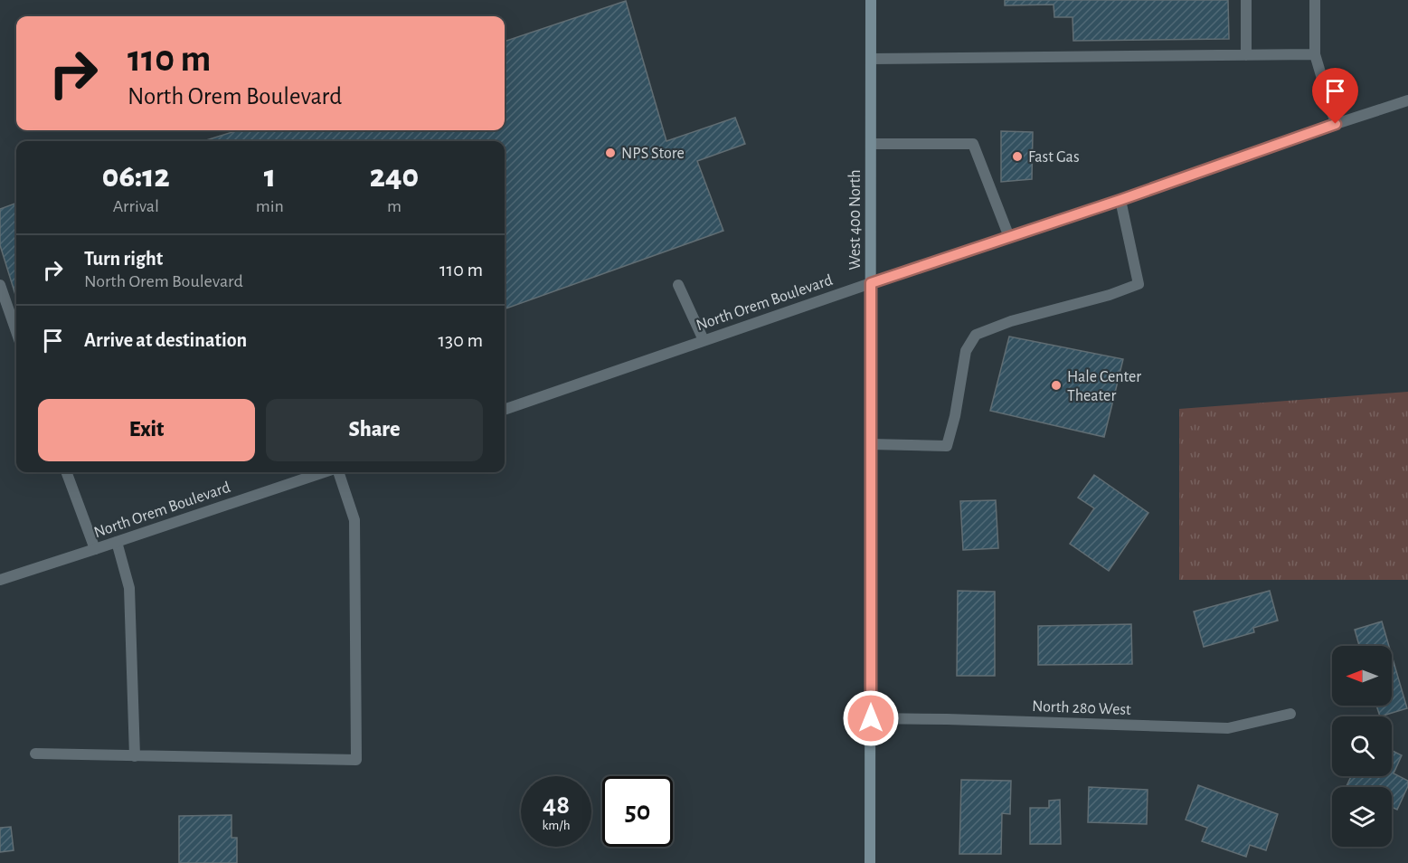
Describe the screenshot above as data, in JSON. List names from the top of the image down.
{
  "streets": {
    "main road": ["West 400 North"],
    "street": ["North Orem Boulevard", "North 280 West"]
  },
  "crossings": [
    ["West 400 North", "North Orem Boulevard"],
    ["West 400 North", "North 280 West"]
  ],
  "places": ["NPS Store", "Fast Gas", "Hale Center Theater"],
  "north": "left",
  "page": {
    "turn": ["110 m", "North Orem Boulevard"],
    "eta": [
      "06:12",
      "Arrival",
      "1",
      "min",
      "240",
      "m"
    ],
    "list": [
      {
        "name": "Turn right",
        "note": "North Orem Boulevard",
        "value": "110 m"
      },
      {
        "name": "Arrive at destination",
        "value": "130 m"
      }
    ],
    "buttons": ["Exit", "Share"],
    "speed": "48 km/h",
    "limit": "50"
  }
}
